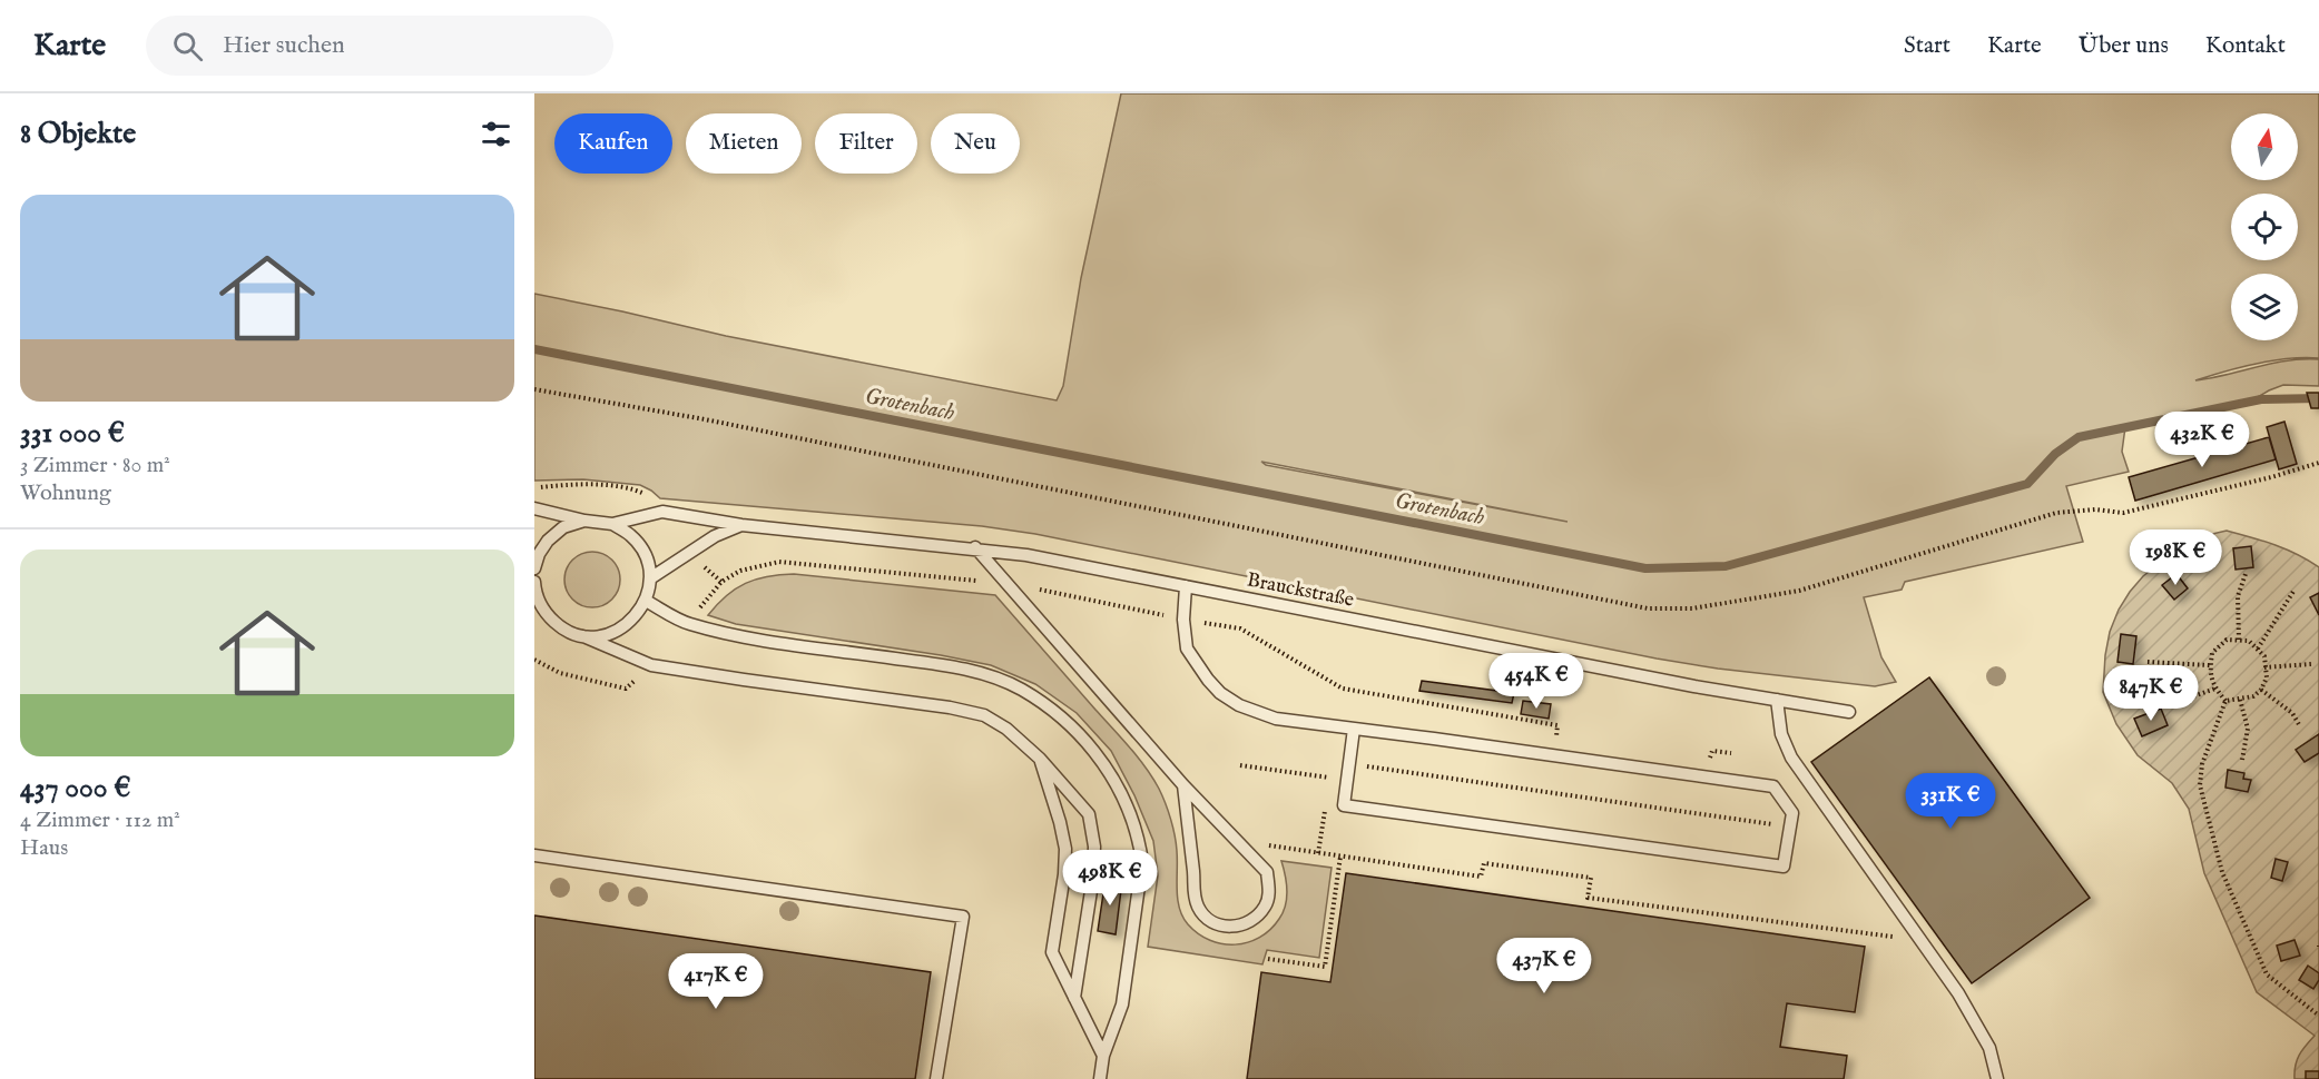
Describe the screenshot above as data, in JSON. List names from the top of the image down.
{
  "streets": {
    "lane": ["Brauckstraße"]
  },
  "water": ["Grotenbach"],
  "north": "top",
  "page": {
    "header": "Karte",
    "search": "Hier suchen",
    "nav": [
      "Start",
      "Karte",
      "Über uns",
      "Kontakt"
    ],
    "heading": "8 Objekte",
    "chip": [
      "Kaufen",
      "Mieten",
      "Filter",
      "Neu"
    ],
    "list": [
      {
        "name": "331 000 €",
        "note": "3 Zimmer · 80 m² · Wohnung"
      },
      {
        "name": "437 000 €",
        "note": "4 Zimmer · 112 m² · Haus"
      }
    ],
    "price": [
      "432K €",
      "198K €",
      "454K €",
      "847K €",
      "331K €",
      "498K €",
      "437K €",
      "417K €"
    ]
  }
}
